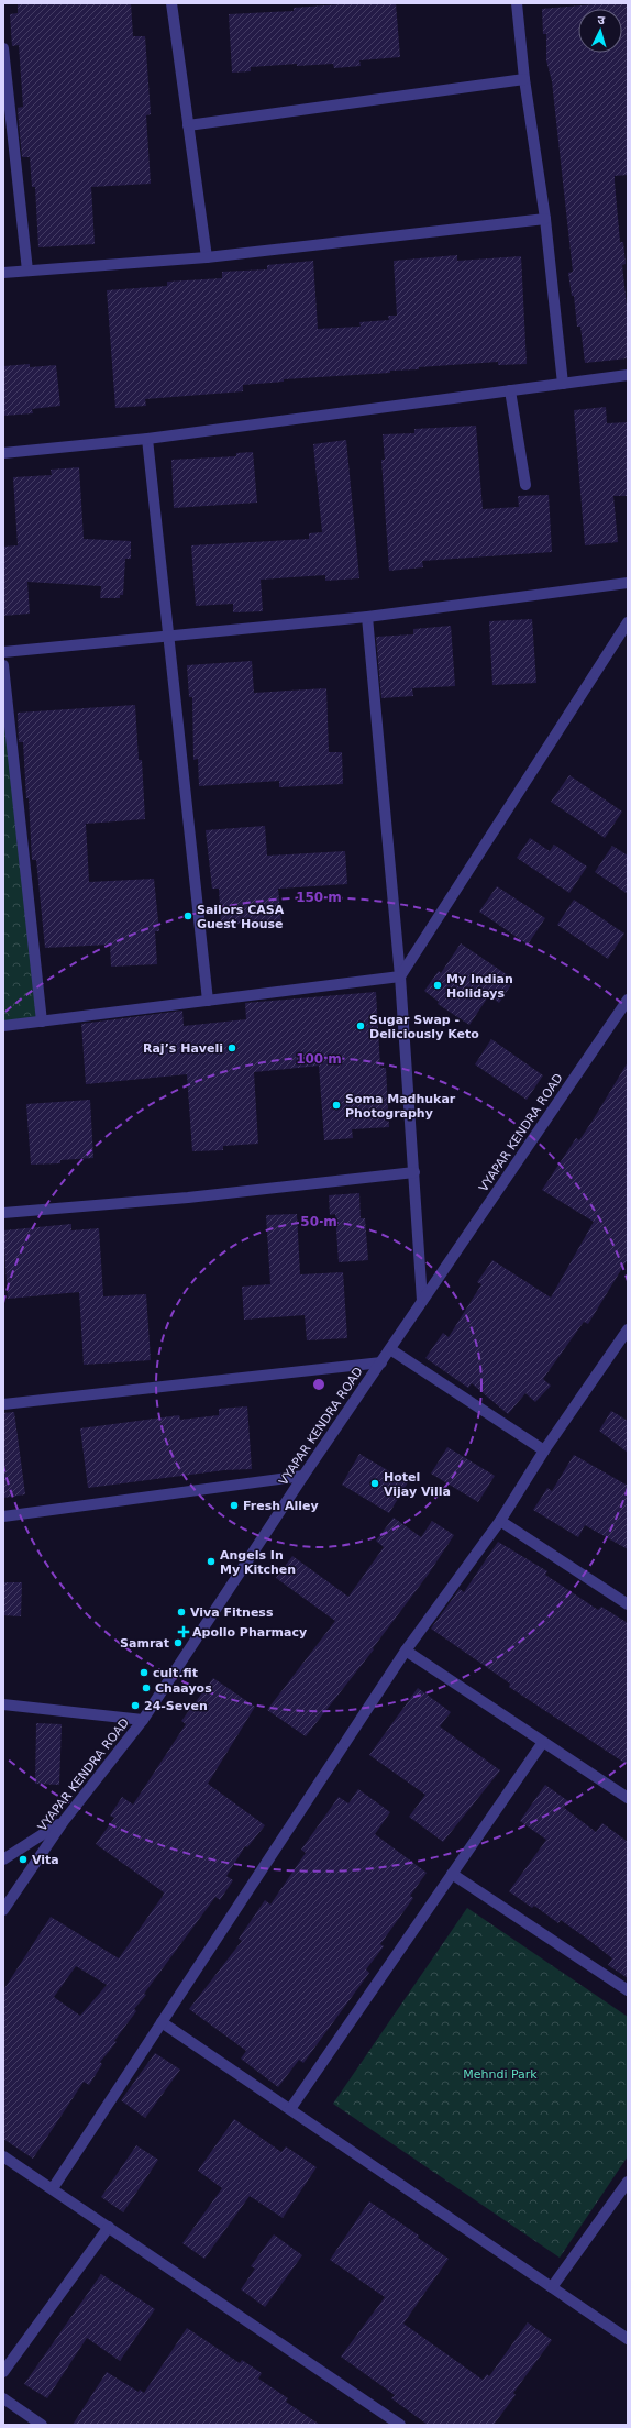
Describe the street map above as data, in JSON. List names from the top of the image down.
{
  "streets": {
    "street": ["VYAPAR KENDRA ROAD"]
  },
  "parks": ["Mehndi Park"],
  "places": {
    "other": [
      "Sailors CASA Guest House",
      "My Indian Holidays",
      "Sugar Swap - Deliciously Keto",
      "Raj’s Haveli",
      "Soma Madhukar Photography",
      "Hotel Vijay Villa",
      "Fresh Alley",
      "Angels In My Kitchen",
      "Viva Fitness",
      "Samrat",
      "cult.fit",
      "Chaayos",
      "24-Seven",
      "Vita"
    ],
    "health": ["Apollo Pharmacy"]
  },
  "north": "top",
  "rings": ["150 m", "100 m", "50 m"]
}
